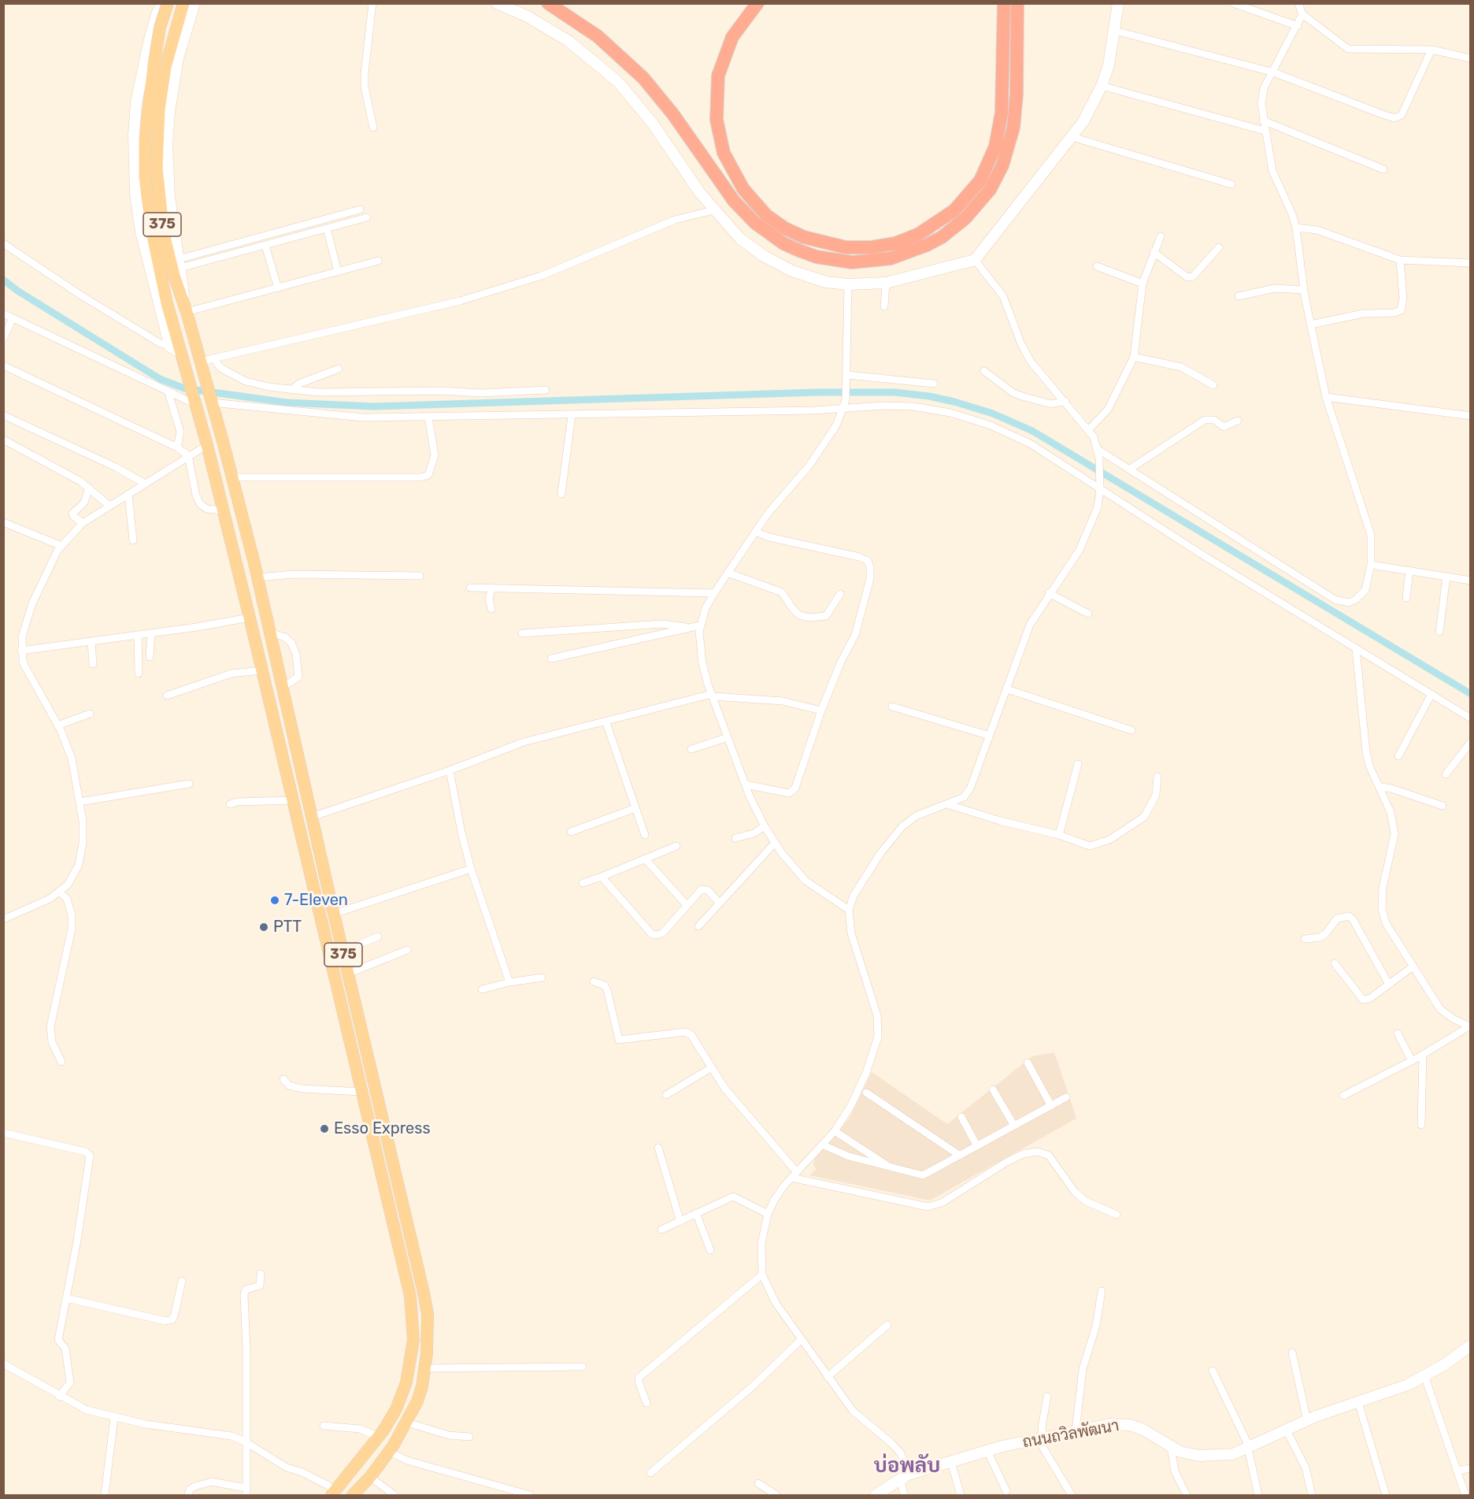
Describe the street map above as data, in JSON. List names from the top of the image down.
{
  "streets": {
    "main road": ["375", "ถนนถวิลพัฒนา"]
  },
  "districts": ["บ่อพลับ"],
  "places": ["7-Eleven", "PTT", "Esso Express"]
}
